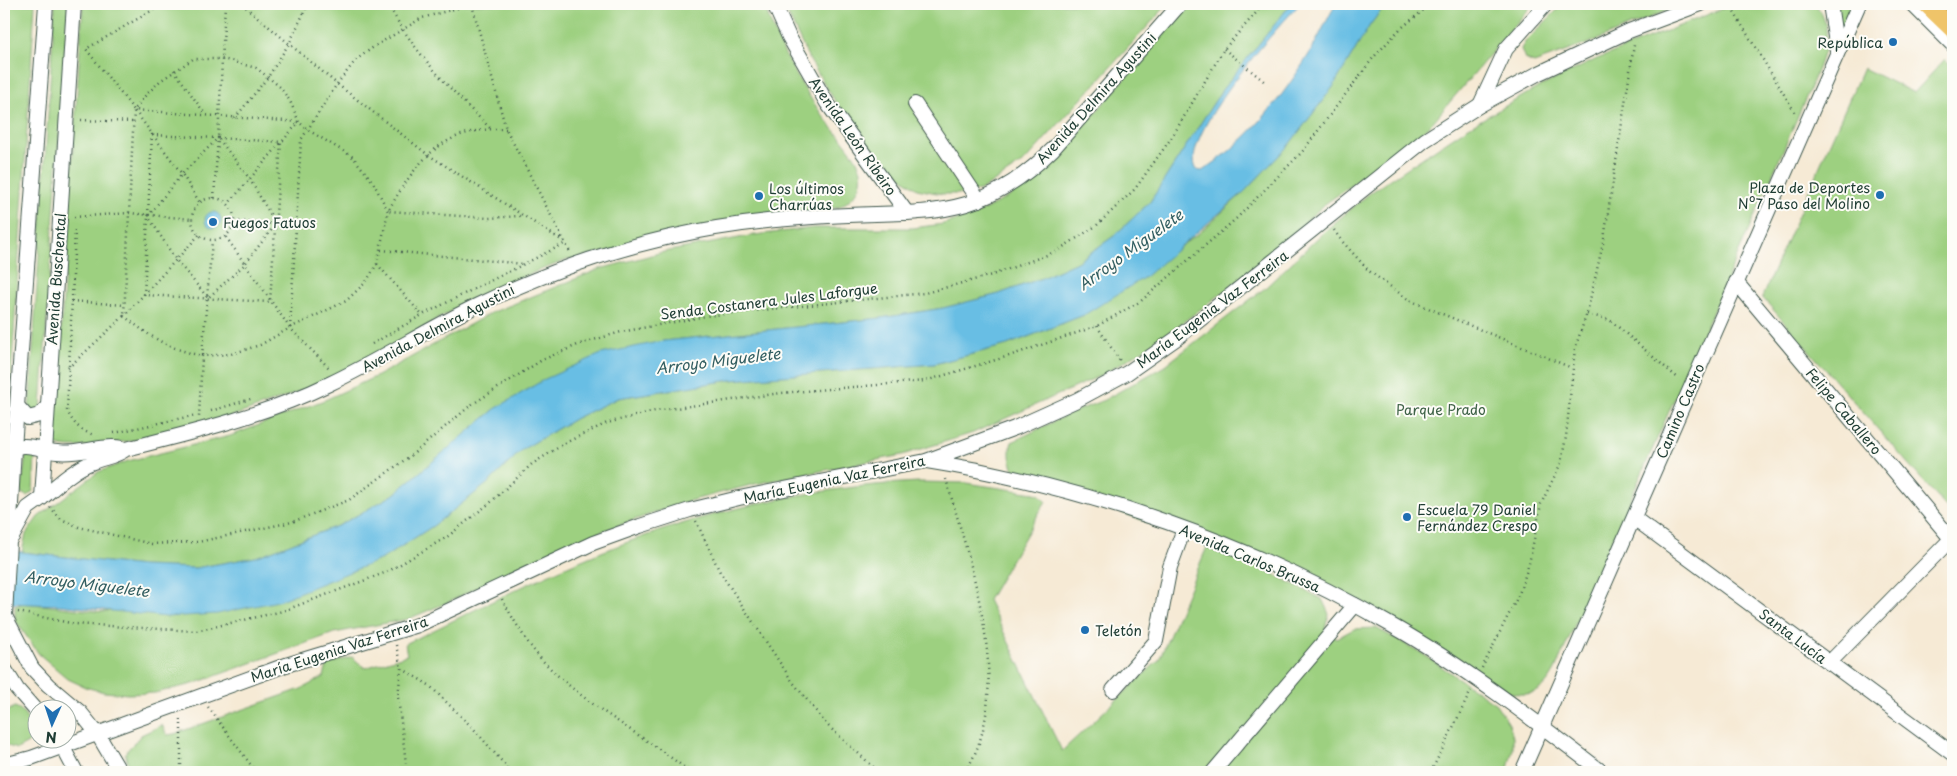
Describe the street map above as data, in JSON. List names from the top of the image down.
{
  "streets": {
    "street": [
      "Avenida Delmira Agustini",
      "Avenida León Ribeiro",
      "Avenida Buschental",
      "María Eugenia Vaz Ferreira",
      "Camino Castro",
      "Felipe Caballero",
      "Avenida Carlos Brussa",
      "Santa Lucía"
    ],
    "path": ["Senda Costanera Jules Laforgue"]
  },
  "crossings": [
    ["Avenida Delmira Agustini", "Avenida León Ribeiro"],
    ["Avenida Delmira Agustini", "Avenida Buschental"],
    ["Avenida Delmira Agustini", "Senda Costanera Jules Laforgue"],
    ["Avenida Buschental", "Senda Costanera Jules Laforgue"],
    ["María Eugenia Vaz Ferreira", "Avenida Carlos Brussa"],
    ["Camino Castro", "Felipe Caballero"],
    ["Camino Castro", "Avenida Carlos Brussa"],
    ["Camino Castro", "Santa Lucía"]
  ],
  "water": ["Arroyo Miguelete"],
  "parks": ["Parque Prado"],
  "places": [
    "República",
    "Plaza de Deportes Nº7 Paso del Molino",
    "Los últimos Charrúas",
    "Fuegos Fatuos",
    "Escuela 79 Daniel Fernández Crespo",
    "Teletón"
  ],
  "north": "bottom"
}
